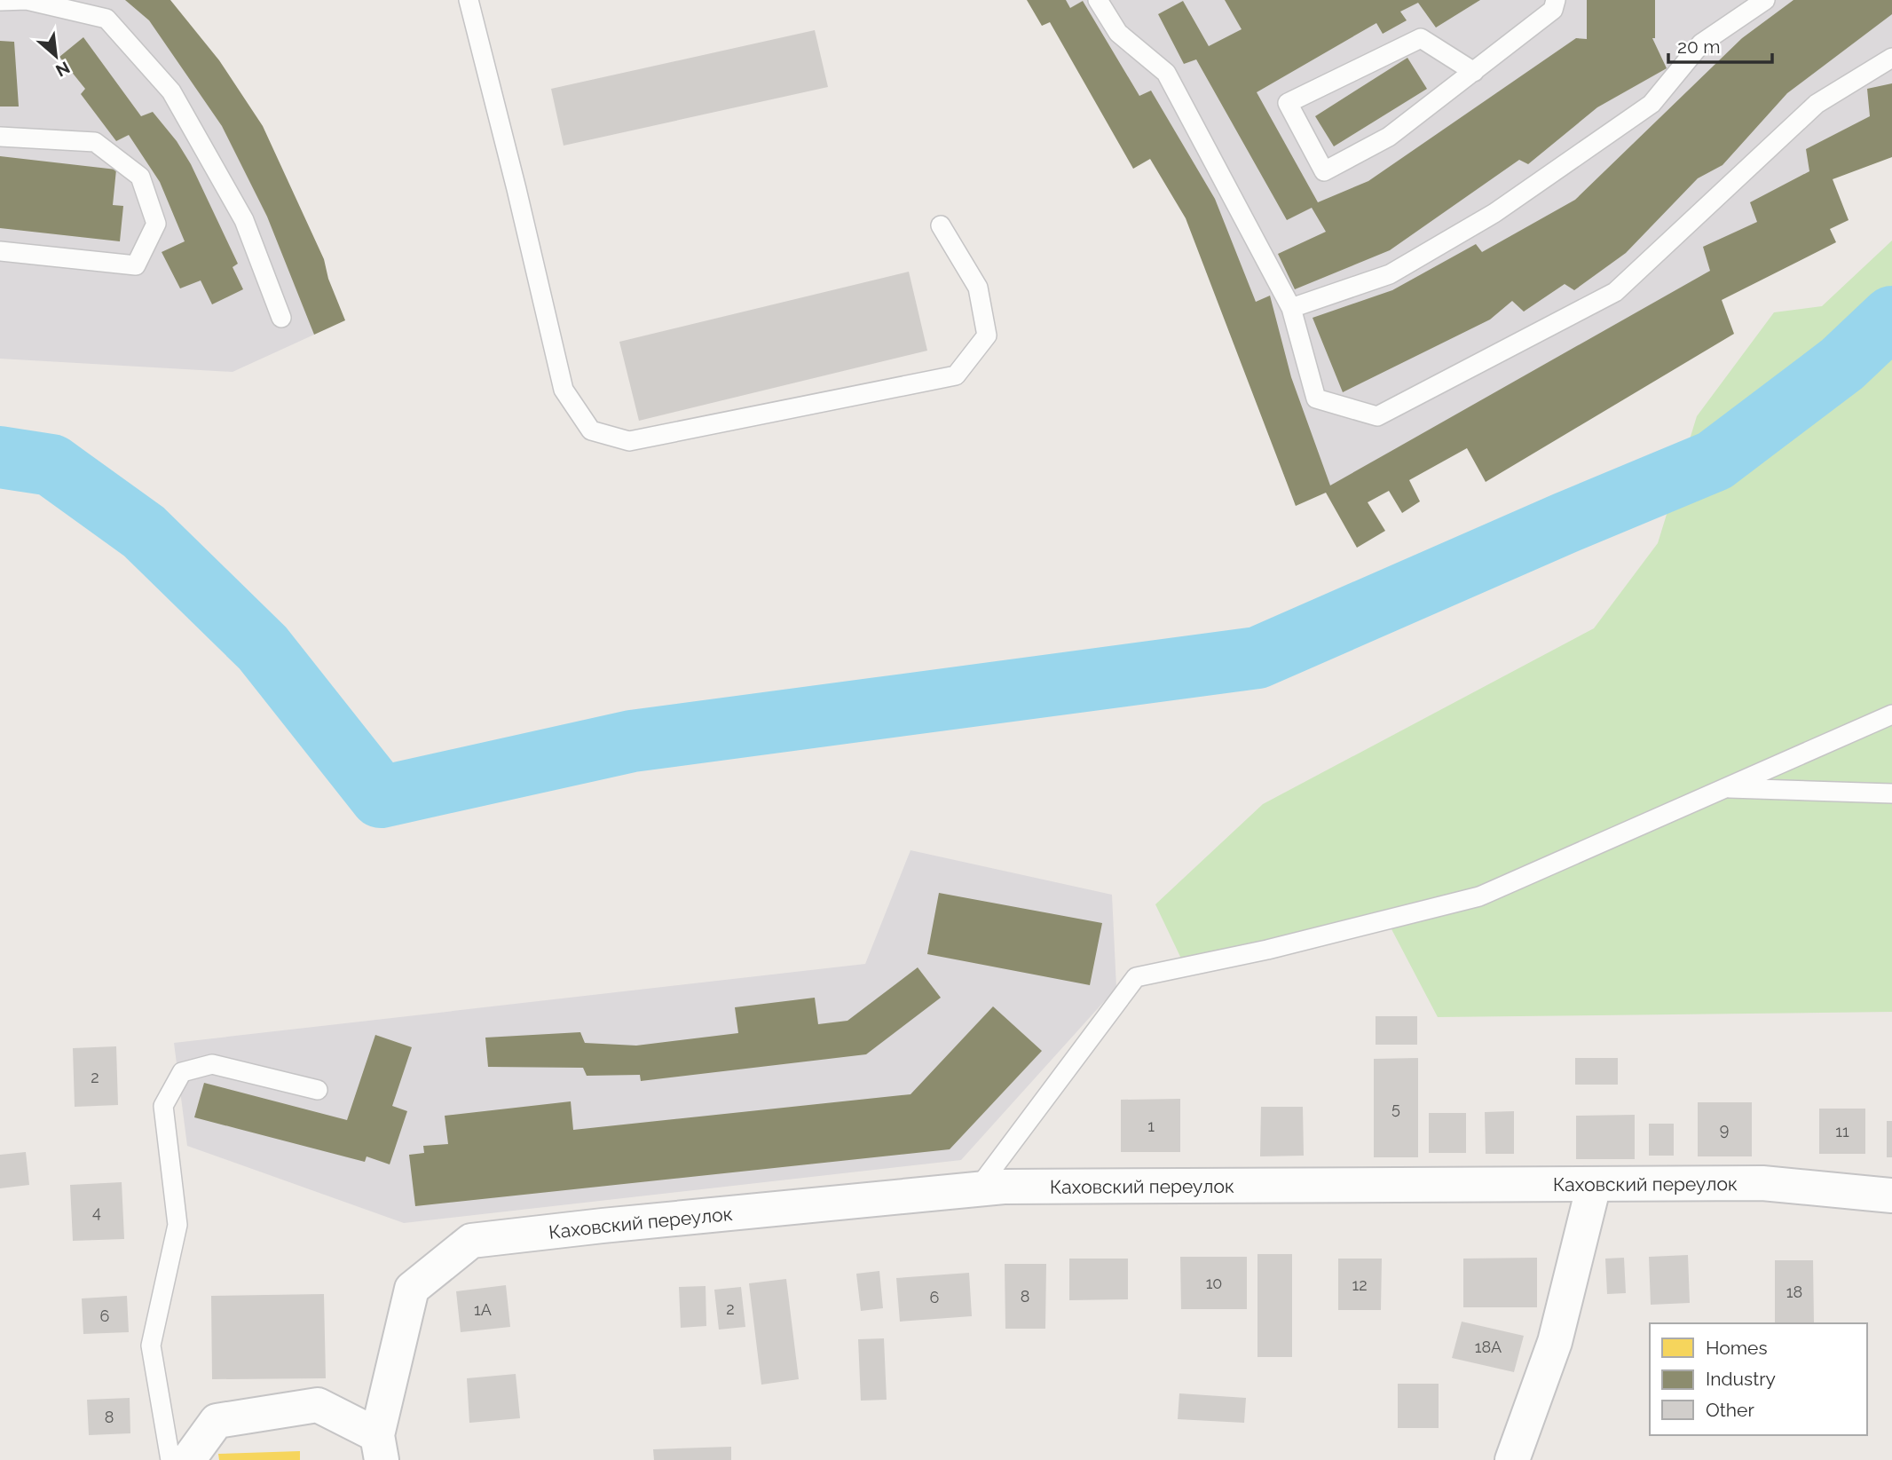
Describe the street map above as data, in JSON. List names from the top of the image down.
{
  "streets": {
    "street": ["Каховский переулок"]
  },
  "house_numbers": [
    "2",
    "5",
    "1",
    "9",
    "11",
    "4",
    "10",
    "12",
    "18",
    "8",
    "6",
    "2",
    "1А",
    "6",
    "18А",
    "8"
  ],
  "legend": ["Homes", "Industry", "Other"],
  "scale_bar": "20 m",
  "north": "bottom right"
}
